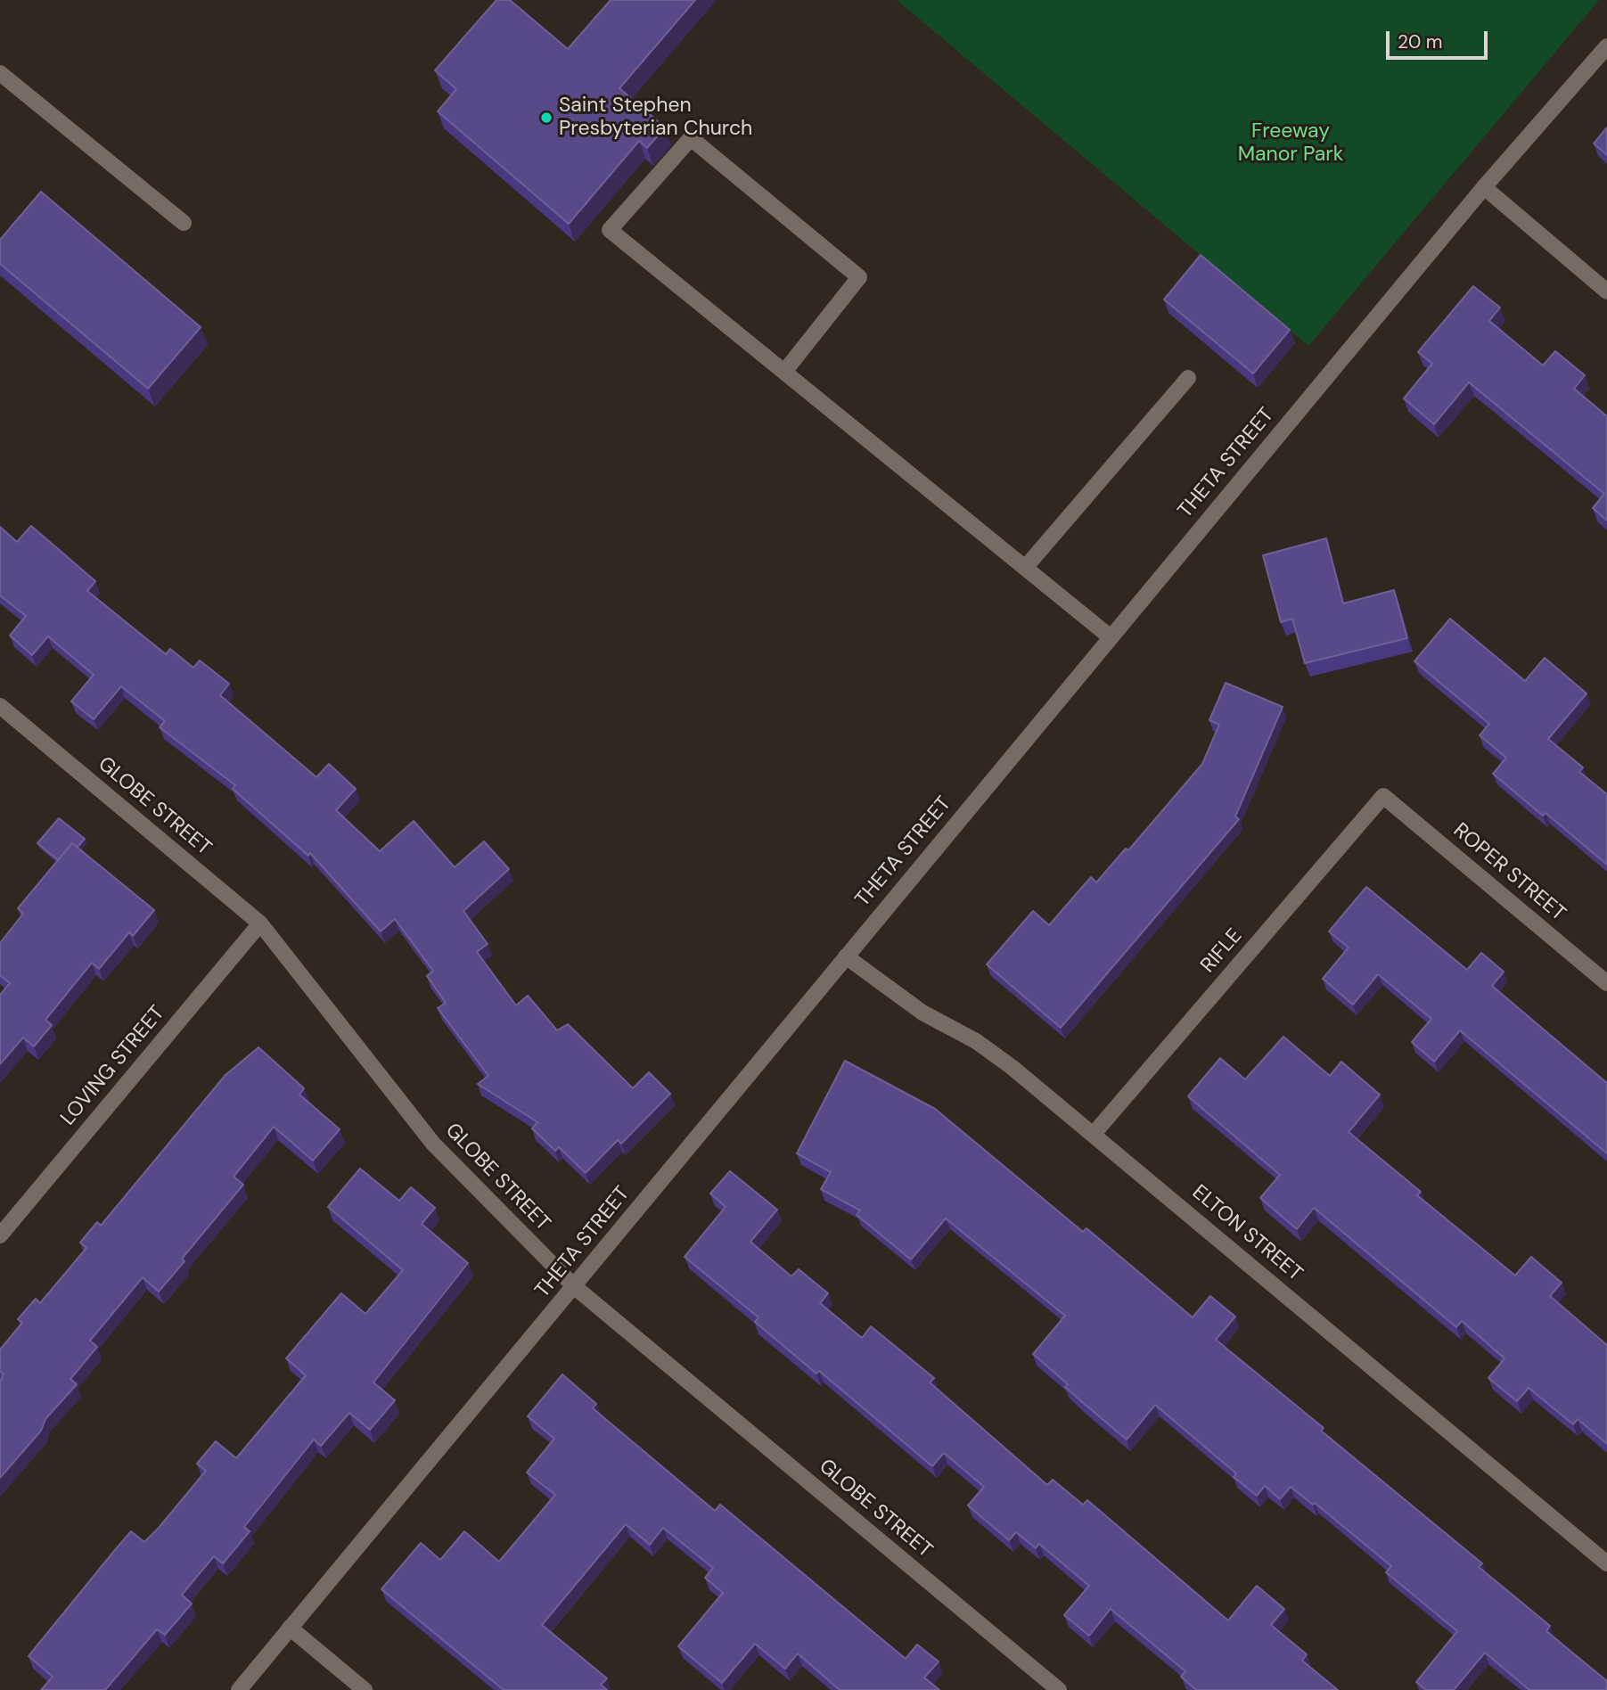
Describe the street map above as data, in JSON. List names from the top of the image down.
{
  "streets": {
    "street": [
      "THETA STREET",
      "GLOBE STREET",
      "ROPER STREET",
      "RIFLE",
      "LOVING STREET",
      "ELTON STREET"
    ]
  },
  "crossings": [
    ["THETA STREET", "GLOBE STREET"],
    ["THETA STREET", "ELTON STREET"],
    ["GLOBE STREET", "LOVING STREET"],
    ["ROPER STREET", "RIFLE"],
    ["RIFLE", "ELTON STREET"]
  ],
  "parks": ["Freeway Manor Park"],
  "places": ["Saint Stephen Presbyterian Church"],
  "scale_bar": "20 m"
}
